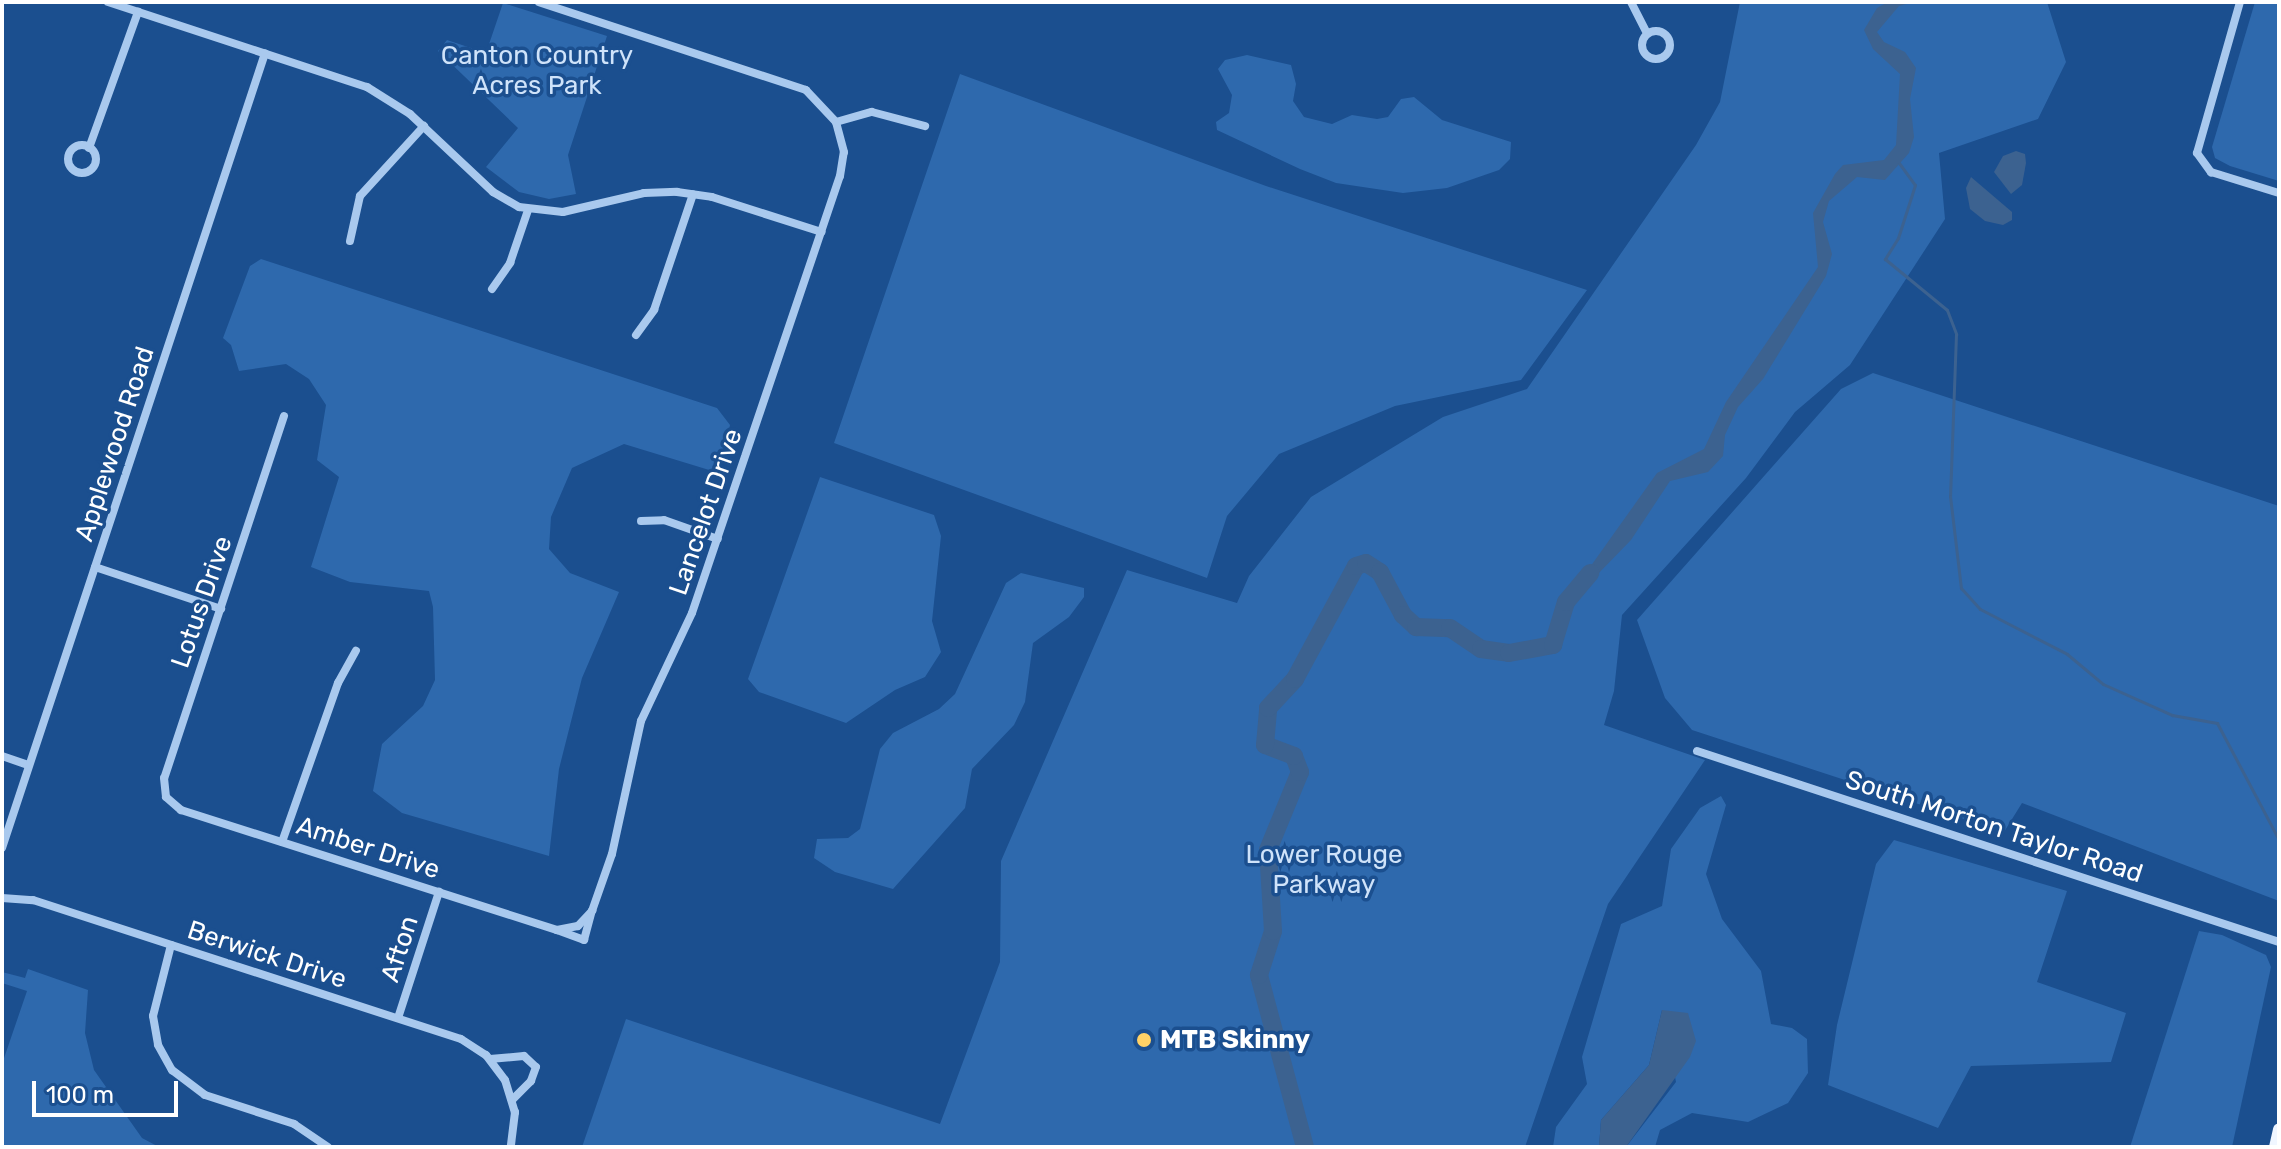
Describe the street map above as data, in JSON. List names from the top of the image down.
{
  "streets": {
    "street": [
      "Applewood Road",
      "Lancelot Drive",
      "Lotus Drive",
      "South Morton Taylor Road",
      "Amber Drive",
      "Afton",
      "Berwick Drive"
    ]
  },
  "crossings": [
    ["Lancelot Drive", "Amber Drive"],
    ["Lotus Drive", "Amber Drive"],
    ["Amber Drive", "Afton"],
    ["Afton", "Berwick Drive"]
  ],
  "parks": ["Canton Country Acres Park", "Lower Rouge Parkway"],
  "places": ["MTB Skinny"],
  "scale_bar": "100 m"
}
